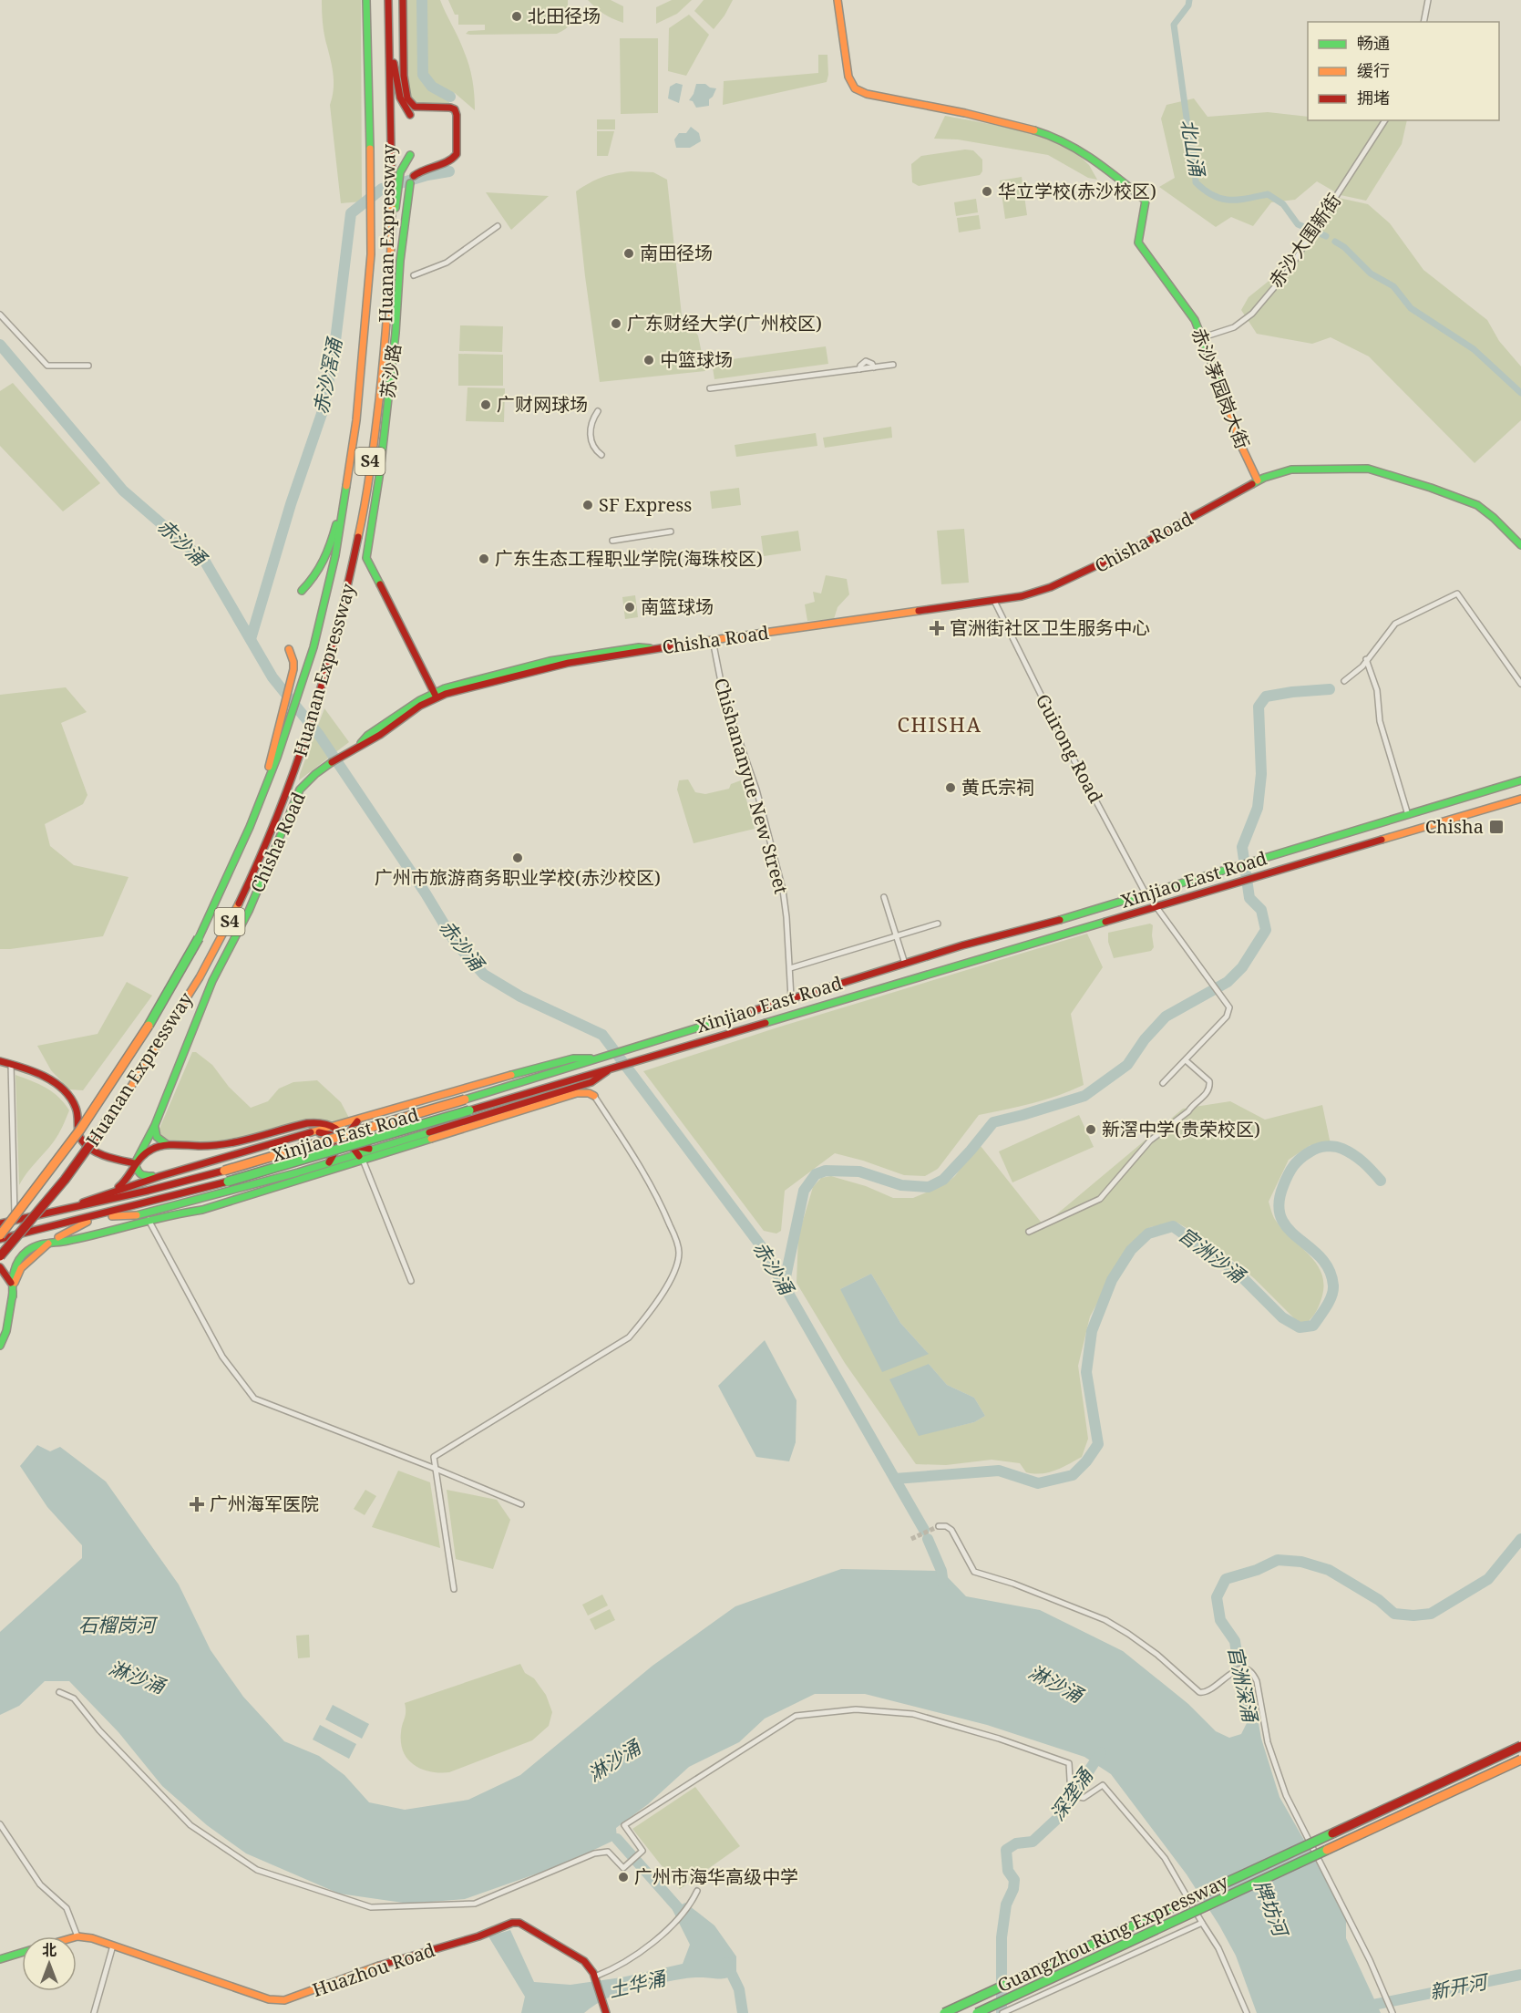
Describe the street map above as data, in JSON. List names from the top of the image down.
{
  "streets": {
    "main road": [
      "Huanan Expressway",
      "苏沙路",
      "赤沙茅园岗大街",
      "S4",
      "Chisha Road",
      "Xinjiao East Road",
      "Guangzhou Ring Expressway",
      "Huazhou Road"
    ],
    "street": ["赤沙大围新街", "Guirong Road", "Chishananyue New Street"]
  },
  "crossings": [
    ["赤沙大围新街", "赤沙茅园岗大街"],
    ["苏沙路", "Chisha Road"],
    ["赤沙茅园岗大街", "Chisha Road"],
    ["Chisha Road", "Guirong Road"],
    ["Chisha Road", "Chishananyue New Street"],
    ["Guirong Road", "Xinjiao East Road"],
    ["Chishananyue New Street", "Xinjiao East Road"]
  ],
  "districts": ["CHISHA"],
  "water": [
    "北山涌",
    "赤沙滘涌",
    "赤沙涌",
    "官洲沙涌",
    "石榴岗河",
    "淋沙涌",
    "官洲深涌",
    "深垄涌",
    "牌坊河",
    "土华涌",
    "新开河"
  ],
  "places": {
    "other": [
      "北田径场",
      "华立学校(赤沙校区)",
      "南田径场",
      "广东财经大学(广州校区)",
      "中篮球场",
      "广财网球场",
      "SF Express",
      "广东生态工程职业学院(海珠校区)",
      "南篮球场",
      "黄氏宗祠",
      "广州市旅游商务职业学校(赤沙校区)",
      "新滘中学(贵荣校区)",
      "广州市海华高级中学"
    ],
    "health": ["官洲街社区卫生服务中心", "广州海军医院"],
    "transit": ["Chisha"]
  },
  "legend": ["畅通", "缓行", "拥堵"],
  "north": "top"
}
